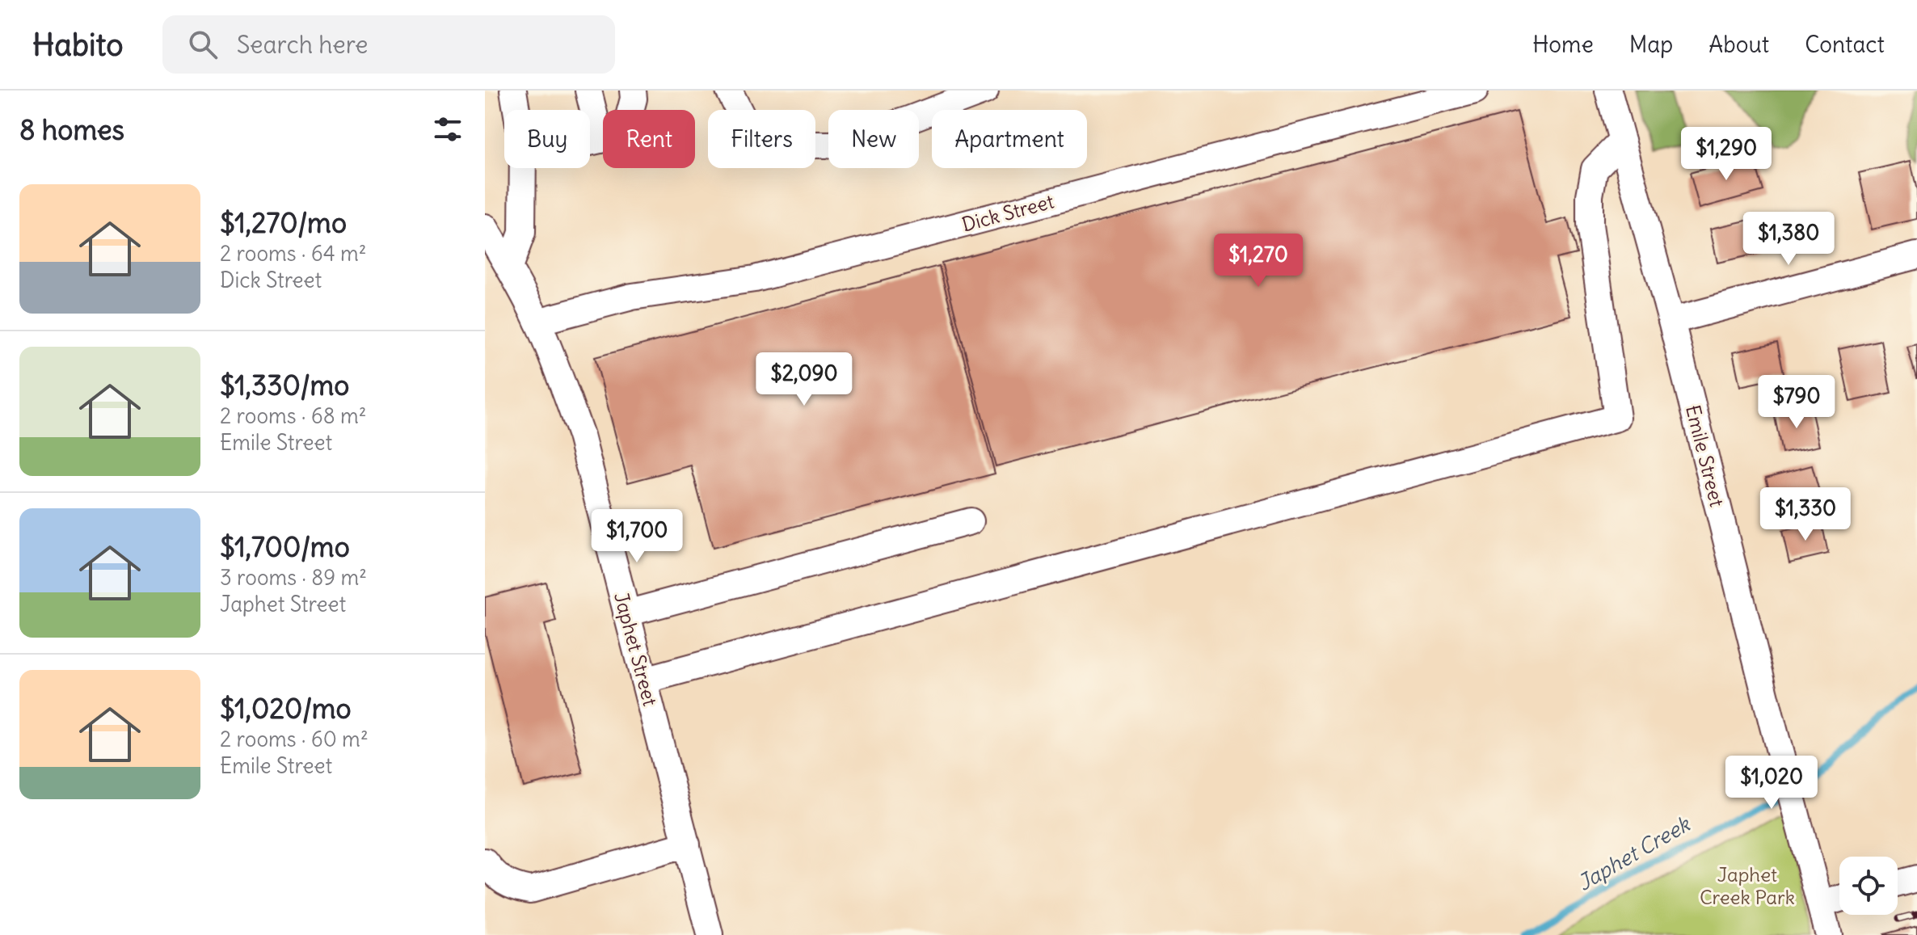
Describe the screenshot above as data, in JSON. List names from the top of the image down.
{
  "streets": {
    "street": ["Dick Street", "Emile Street", "Japhet Street"]
  },
  "crossings": [
    ["Dick Street", "Japhet Street"]
  ],
  "water": ["Japhet Creek"],
  "parks": ["Japhet Creek Park"],
  "page": {
    "header": "Habito",
    "search": "Search here",
    "nav": [
      "Home",
      "Map",
      "About",
      "Contact"
    ],
    "heading": "8 homes",
    "chip": [
      "Buy",
      "Rent",
      "Filters",
      "New",
      "Apartment"
    ],
    "price": [
      "$1,290",
      "$1,380",
      "$1,270",
      "$2,090",
      "$790",
      "$1,330",
      "$1,700",
      "$1,020"
    ],
    "list": [
      {
        "name": "$1,270/mo",
        "note": "2 rooms · 64 m² · Dick Street"
      },
      {
        "name": "$1,330/mo",
        "note": "2 rooms · 68 m² · Emile Street"
      },
      {
        "name": "$1,700/mo",
        "note": "3 rooms · 89 m² · Japhet Street"
      },
      {
        "name": "$1,020/mo",
        "note": "2 rooms · 60 m² · Emile Street"
      }
    ]
  }
}
